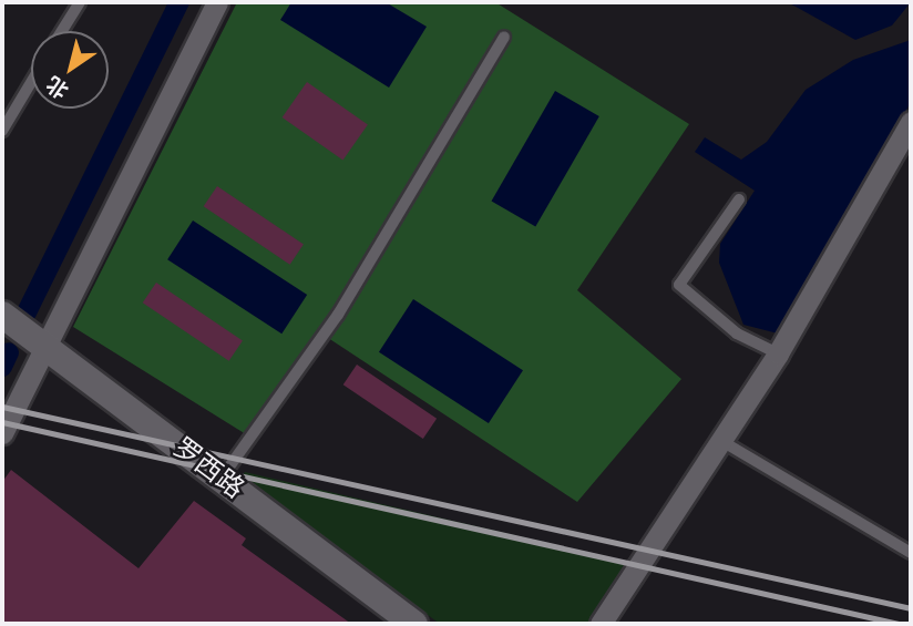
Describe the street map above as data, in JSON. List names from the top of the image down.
{
  "streets": {
    "street": ["罗西路"]
  },
  "north": "bottom left"
}
